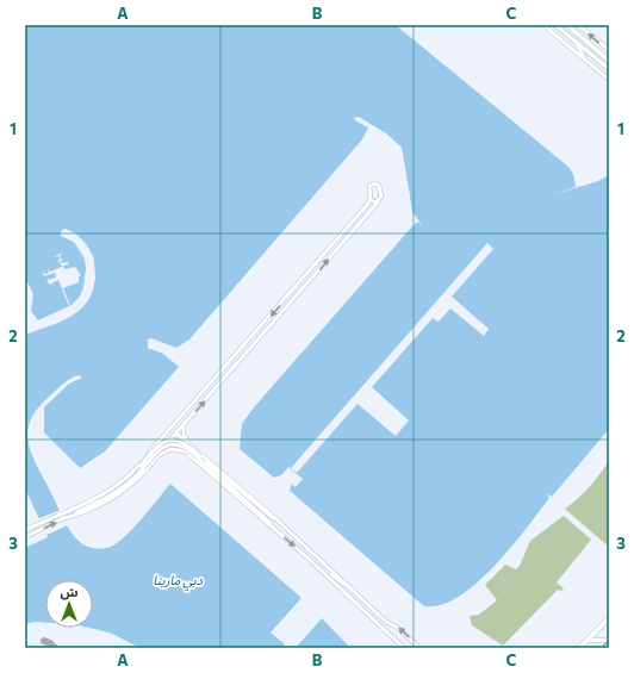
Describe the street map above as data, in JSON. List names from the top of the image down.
{
  "water": ["دبي مارينا"],
  "north": "top",
  "grid": {
    "columns": ["A", "B", "C"],
    "rows": ["1", "2", "3"]
  }
}
